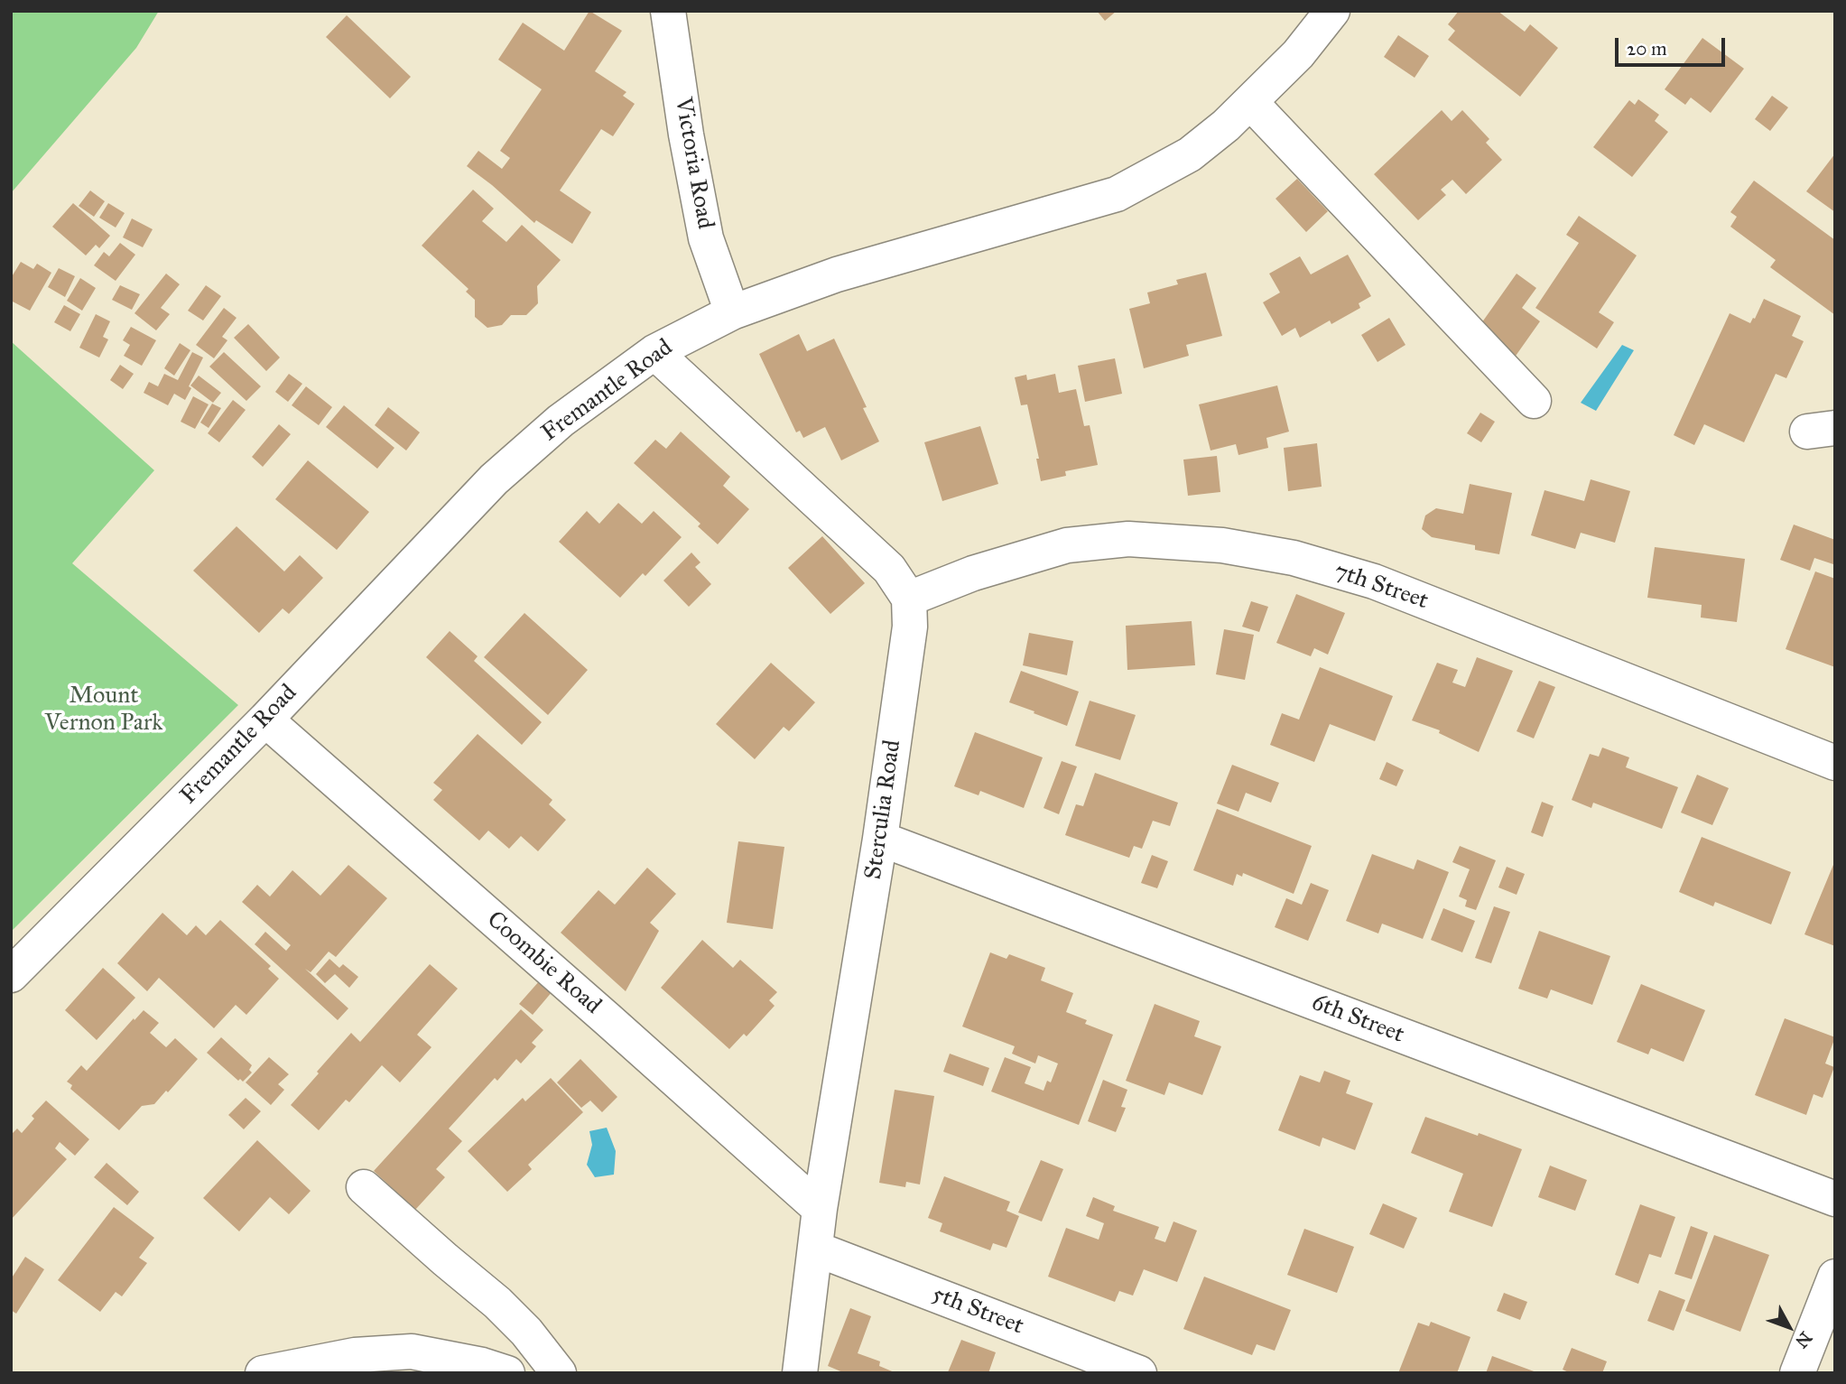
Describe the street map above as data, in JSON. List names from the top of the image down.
{
  "streets": {
    "street": [
      "Victoria Road",
      "Fremantle Road",
      "7th Street",
      "Sterculia Road",
      "Coombie Road",
      "6th Street",
      "5th Street"
    ]
  },
  "crossings": [
    ["Victoria Road", "Fremantle Road"],
    ["Fremantle Road", "Coombie Road"],
    ["7th Street", "Sterculia Road"],
    ["Sterculia Road", "Coombie Road"],
    ["Sterculia Road", "6th Street"],
    ["Sterculia Road", "5th Street"]
  ],
  "parks": ["Mount Vernon Park"],
  "scale_bar": "20 m",
  "north": "bottom right"
}
